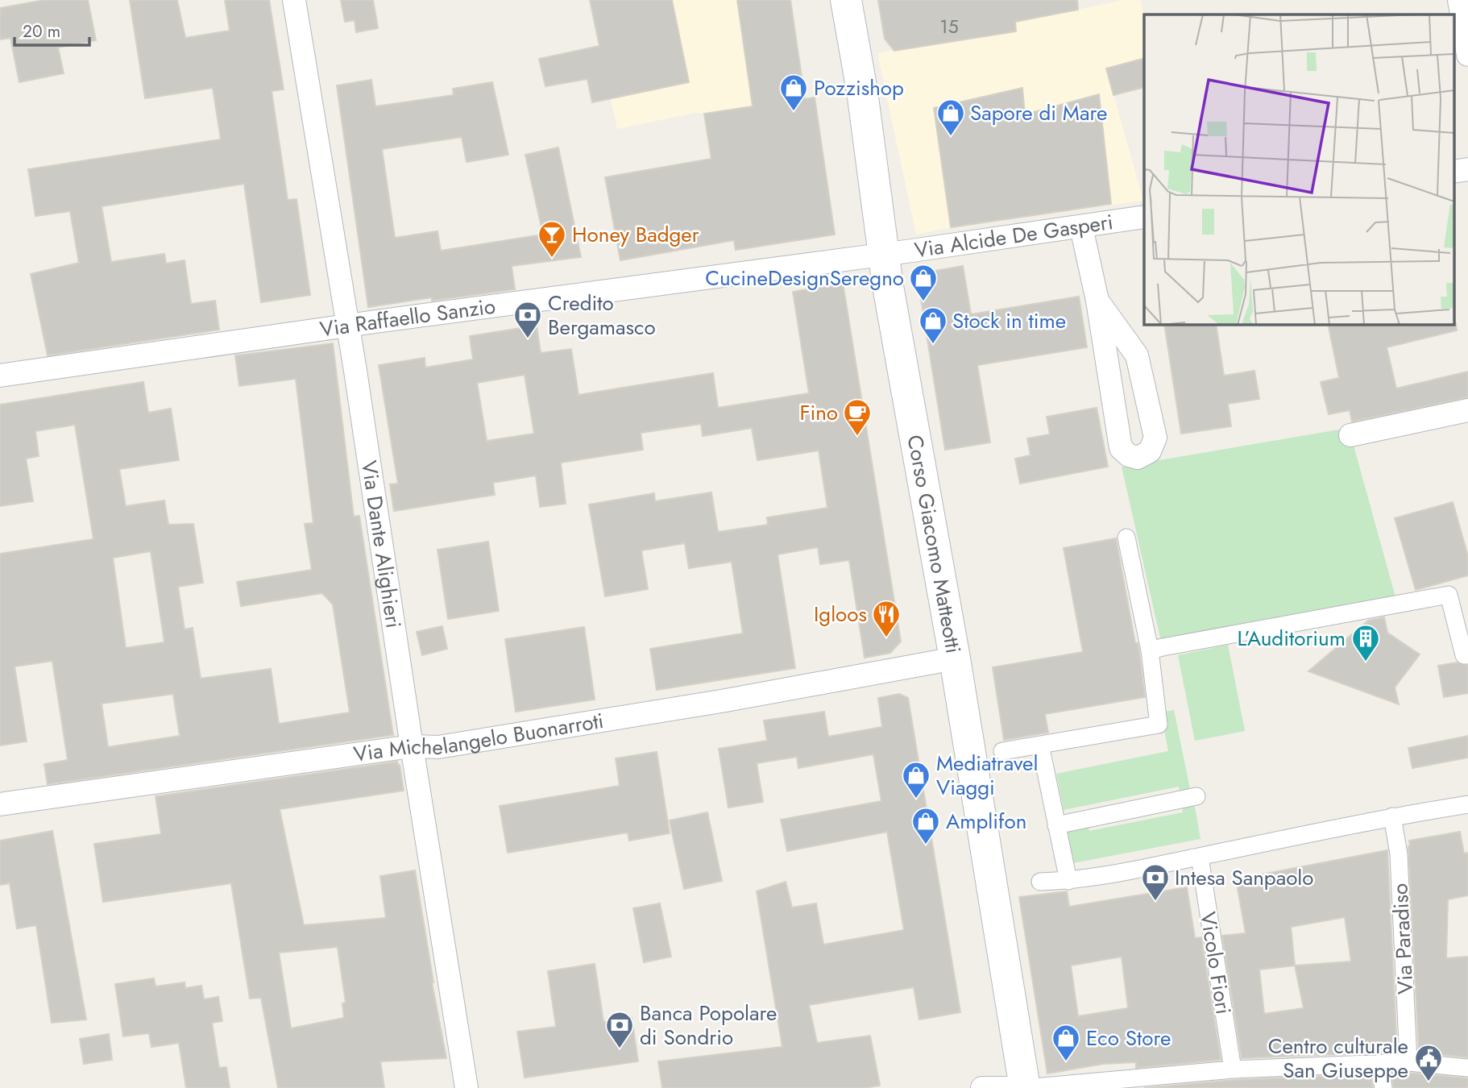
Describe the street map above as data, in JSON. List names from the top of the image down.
{
  "streets": {
    "main road": ["Corso Giacomo Matteotti"],
    "street": [
      "Via Alcide De Gasperi",
      "Via Raffaello Sanzio",
      "Via Dante Alighieri",
      "Via Michelangelo Buonarroti",
      "Via Paradiso",
      "Vicolo Fiori"
    ]
  },
  "crossings": [
    ["Via Alcide De Gasperi", "Via Raffaello Sanzio"],
    ["Via Alcide De Gasperi", "Corso Giacomo Matteotti"],
    ["Via Raffaello Sanzio", "Via Dante Alighieri"],
    ["Via Raffaello Sanzio", "Corso Giacomo Matteotti"],
    ["Via Dante Alighieri", "Via Michelangelo Buonarroti"],
    ["Corso Giacomo Matteotti", "Via Michelangelo Buonarroti"]
  ],
  "places": {
    "shop": [
      "Pozzishop",
      "Sapore di Mare",
      "CucineDesignSeregno",
      "Stock in time",
      "Mediatravel Viaggi",
      "Amplifon",
      "Eco Store"
    ],
    "bar": ["Honey Badger"],
    "bank": ["Credito Bergamasco", "Intesa Sanpaolo", "Banca Popolare di Sondrio"],
    "cafe": ["Fino"],
    "restaurant": ["Igloos"],
    "building": ["L’Auditorium"],
    "public building": ["Centro culturale San Giuseppe"]
  },
  "house_numbers": ["15"],
  "scale_bar": "20 m"
}
